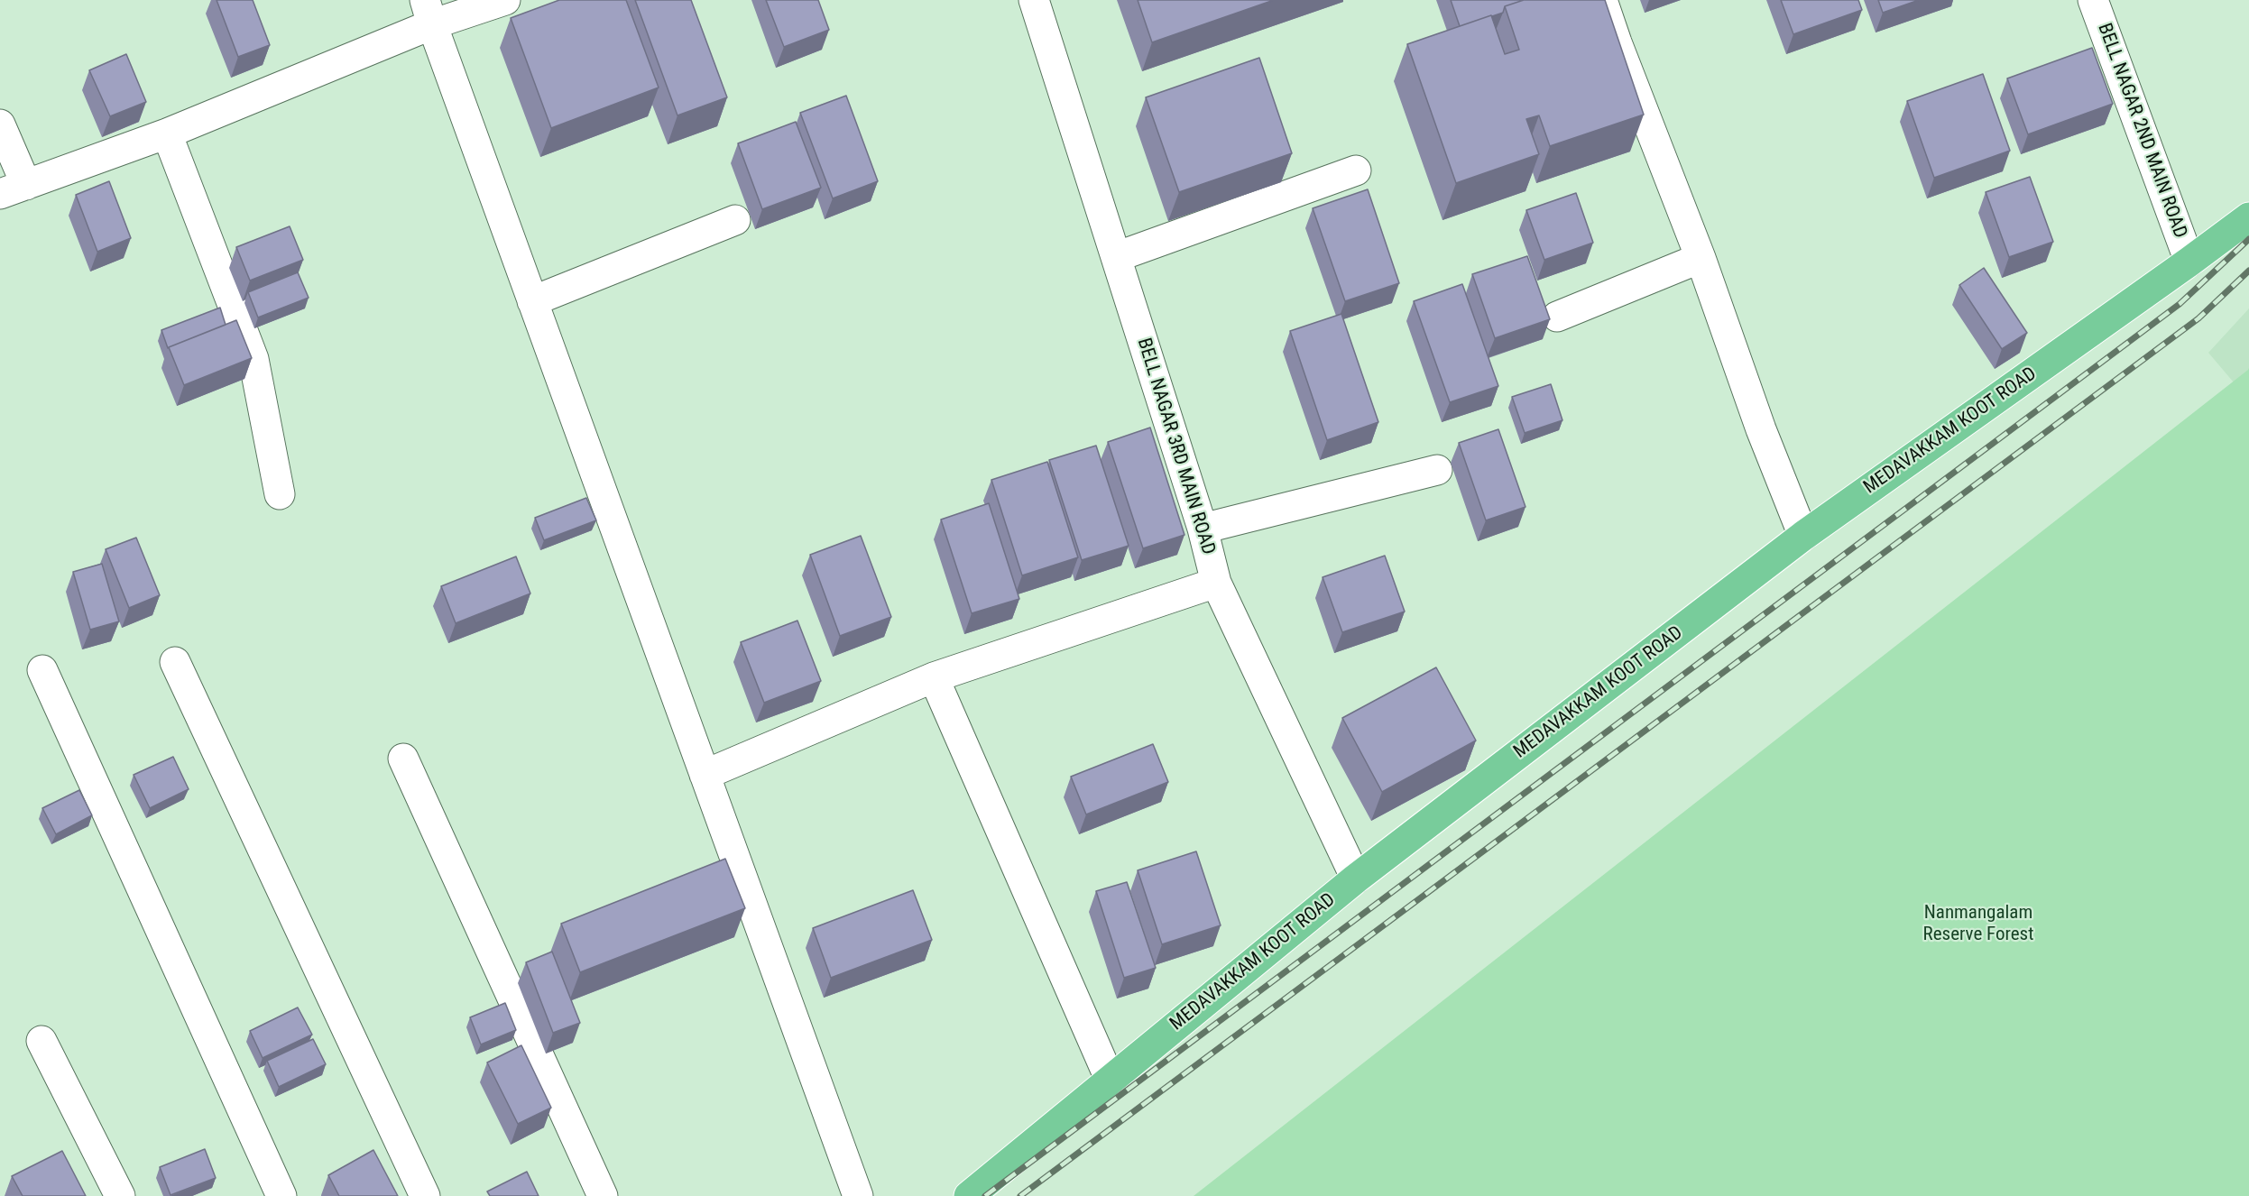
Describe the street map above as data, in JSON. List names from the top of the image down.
{
  "streets": {
    "main road": ["MEDAVAKKAM KOOT ROAD"],
    "street": ["BELL NAGAR 2ND MAIN ROAD", "BELL NAGAR 3RD MAIN ROAD"]
  },
  "crossings": [
    ["BELL NAGAR 2ND MAIN ROAD", "MEDAVAKKAM KOOT ROAD"],
    ["MEDAVAKKAM KOOT ROAD", "BELL NAGAR 3RD MAIN ROAD"]
  ],
  "parks": ["Nanmangalam Reserve Forest"]
}
